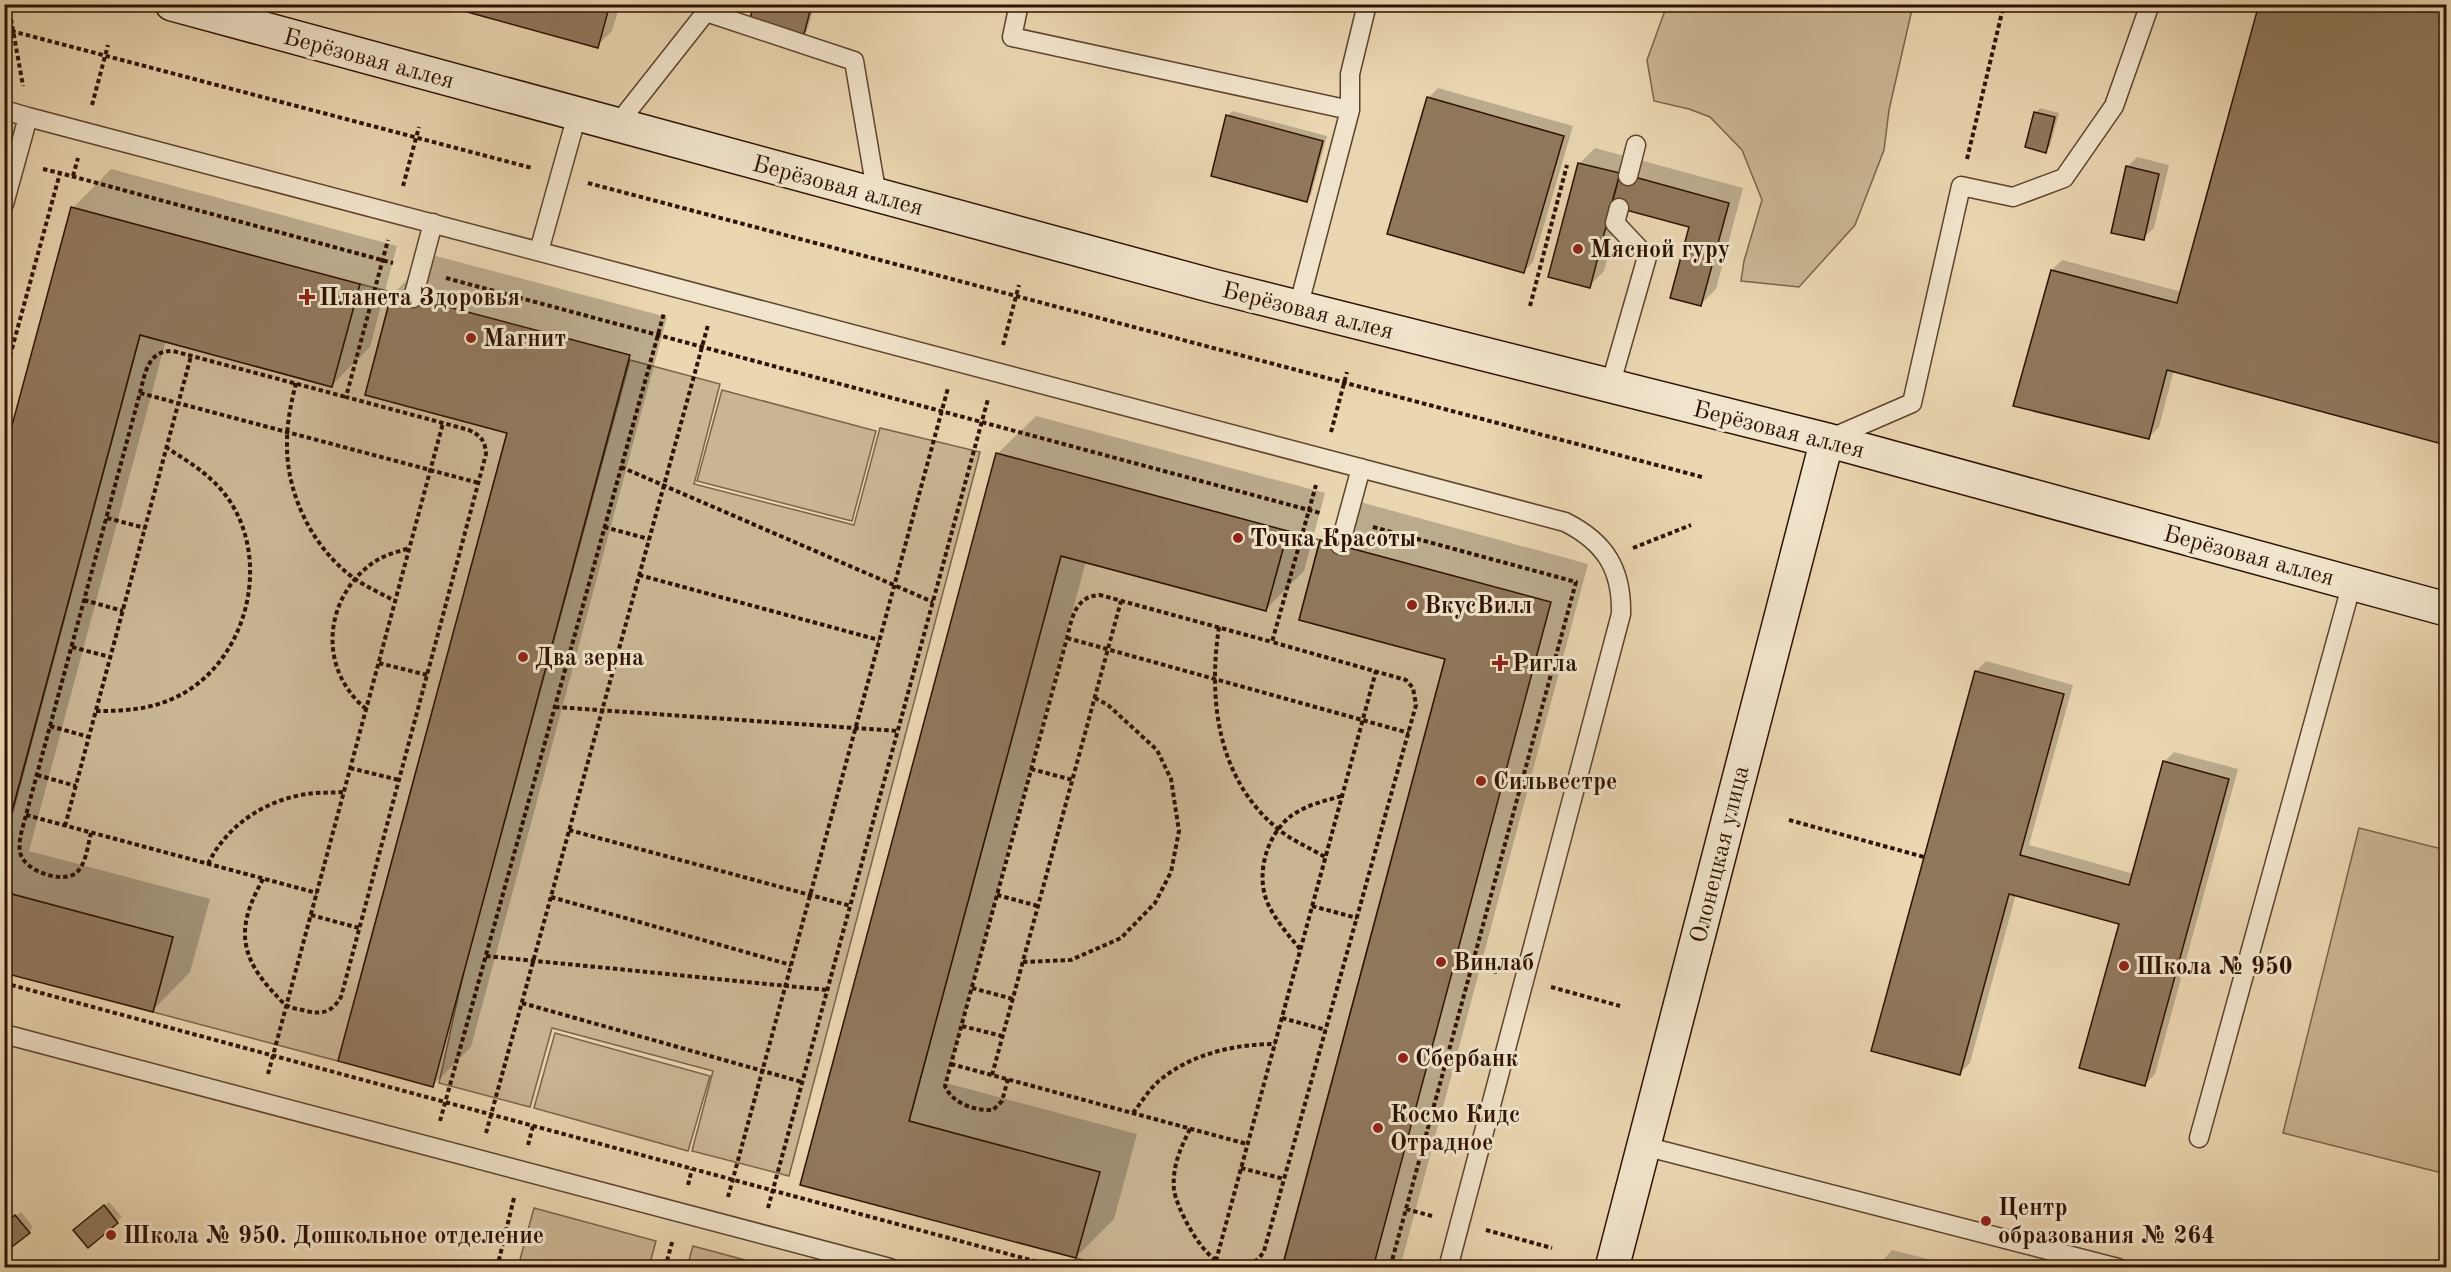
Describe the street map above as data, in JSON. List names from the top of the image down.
{
  "streets": {
    "main road": ["Берёзовая аллея", "Олонецкая улица"]
  },
  "crossings": [
    ["Берёзовая аллея", "Олонецкая улица"]
  ],
  "places": {
    "other": [
      "Мясной гуру",
      "Магнит",
      "Точка Красоты",
      "ВкусВилл",
      "Два зерна",
      "Сильвестре",
      "Винлаб",
      "Школа № 950",
      "Сбербанк",
      "Космо Кидс Отрадное",
      "Центр образования № 264",
      "Школа № 950. Дошкольное отделение"
    ],
    "health": ["Планета Здоровья", "Ригла"]
  }
}
